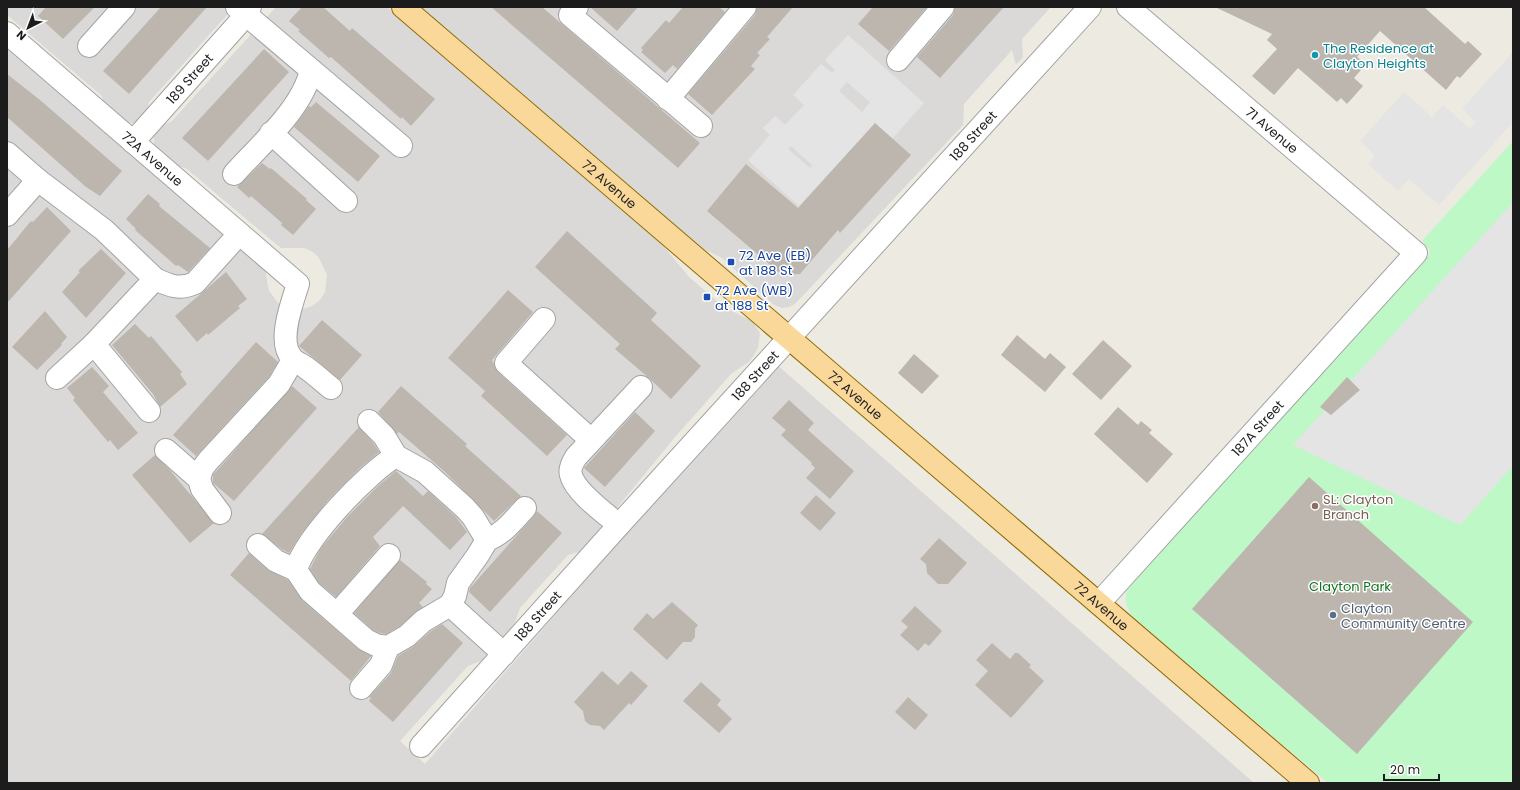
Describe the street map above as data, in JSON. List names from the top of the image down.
{
  "streets": {
    "main road": ["72 Avenue"],
    "street": [
      "189 Street",
      "71 Avenue",
      "188 Street",
      "72A Avenue",
      "187A Street"
    ]
  },
  "crossings": [
    ["189 Street", "72A Avenue"],
    ["71 Avenue", "187A Street"],
    ["188 Street", "72 Avenue"],
    ["72 Avenue", "187A Street"]
  ],
  "parks": ["Clayton Park"],
  "places": {
    "other": ["The Residence at Clayton Heights", "SL: Clayton Branch", "Clayton Community Centre"],
    "transit": ["72 Ave (EB) at 188 St", "72 Ave (WB) at 188 St"]
  },
  "scale_bar": "20 m",
  "north": "bottom left"
}
